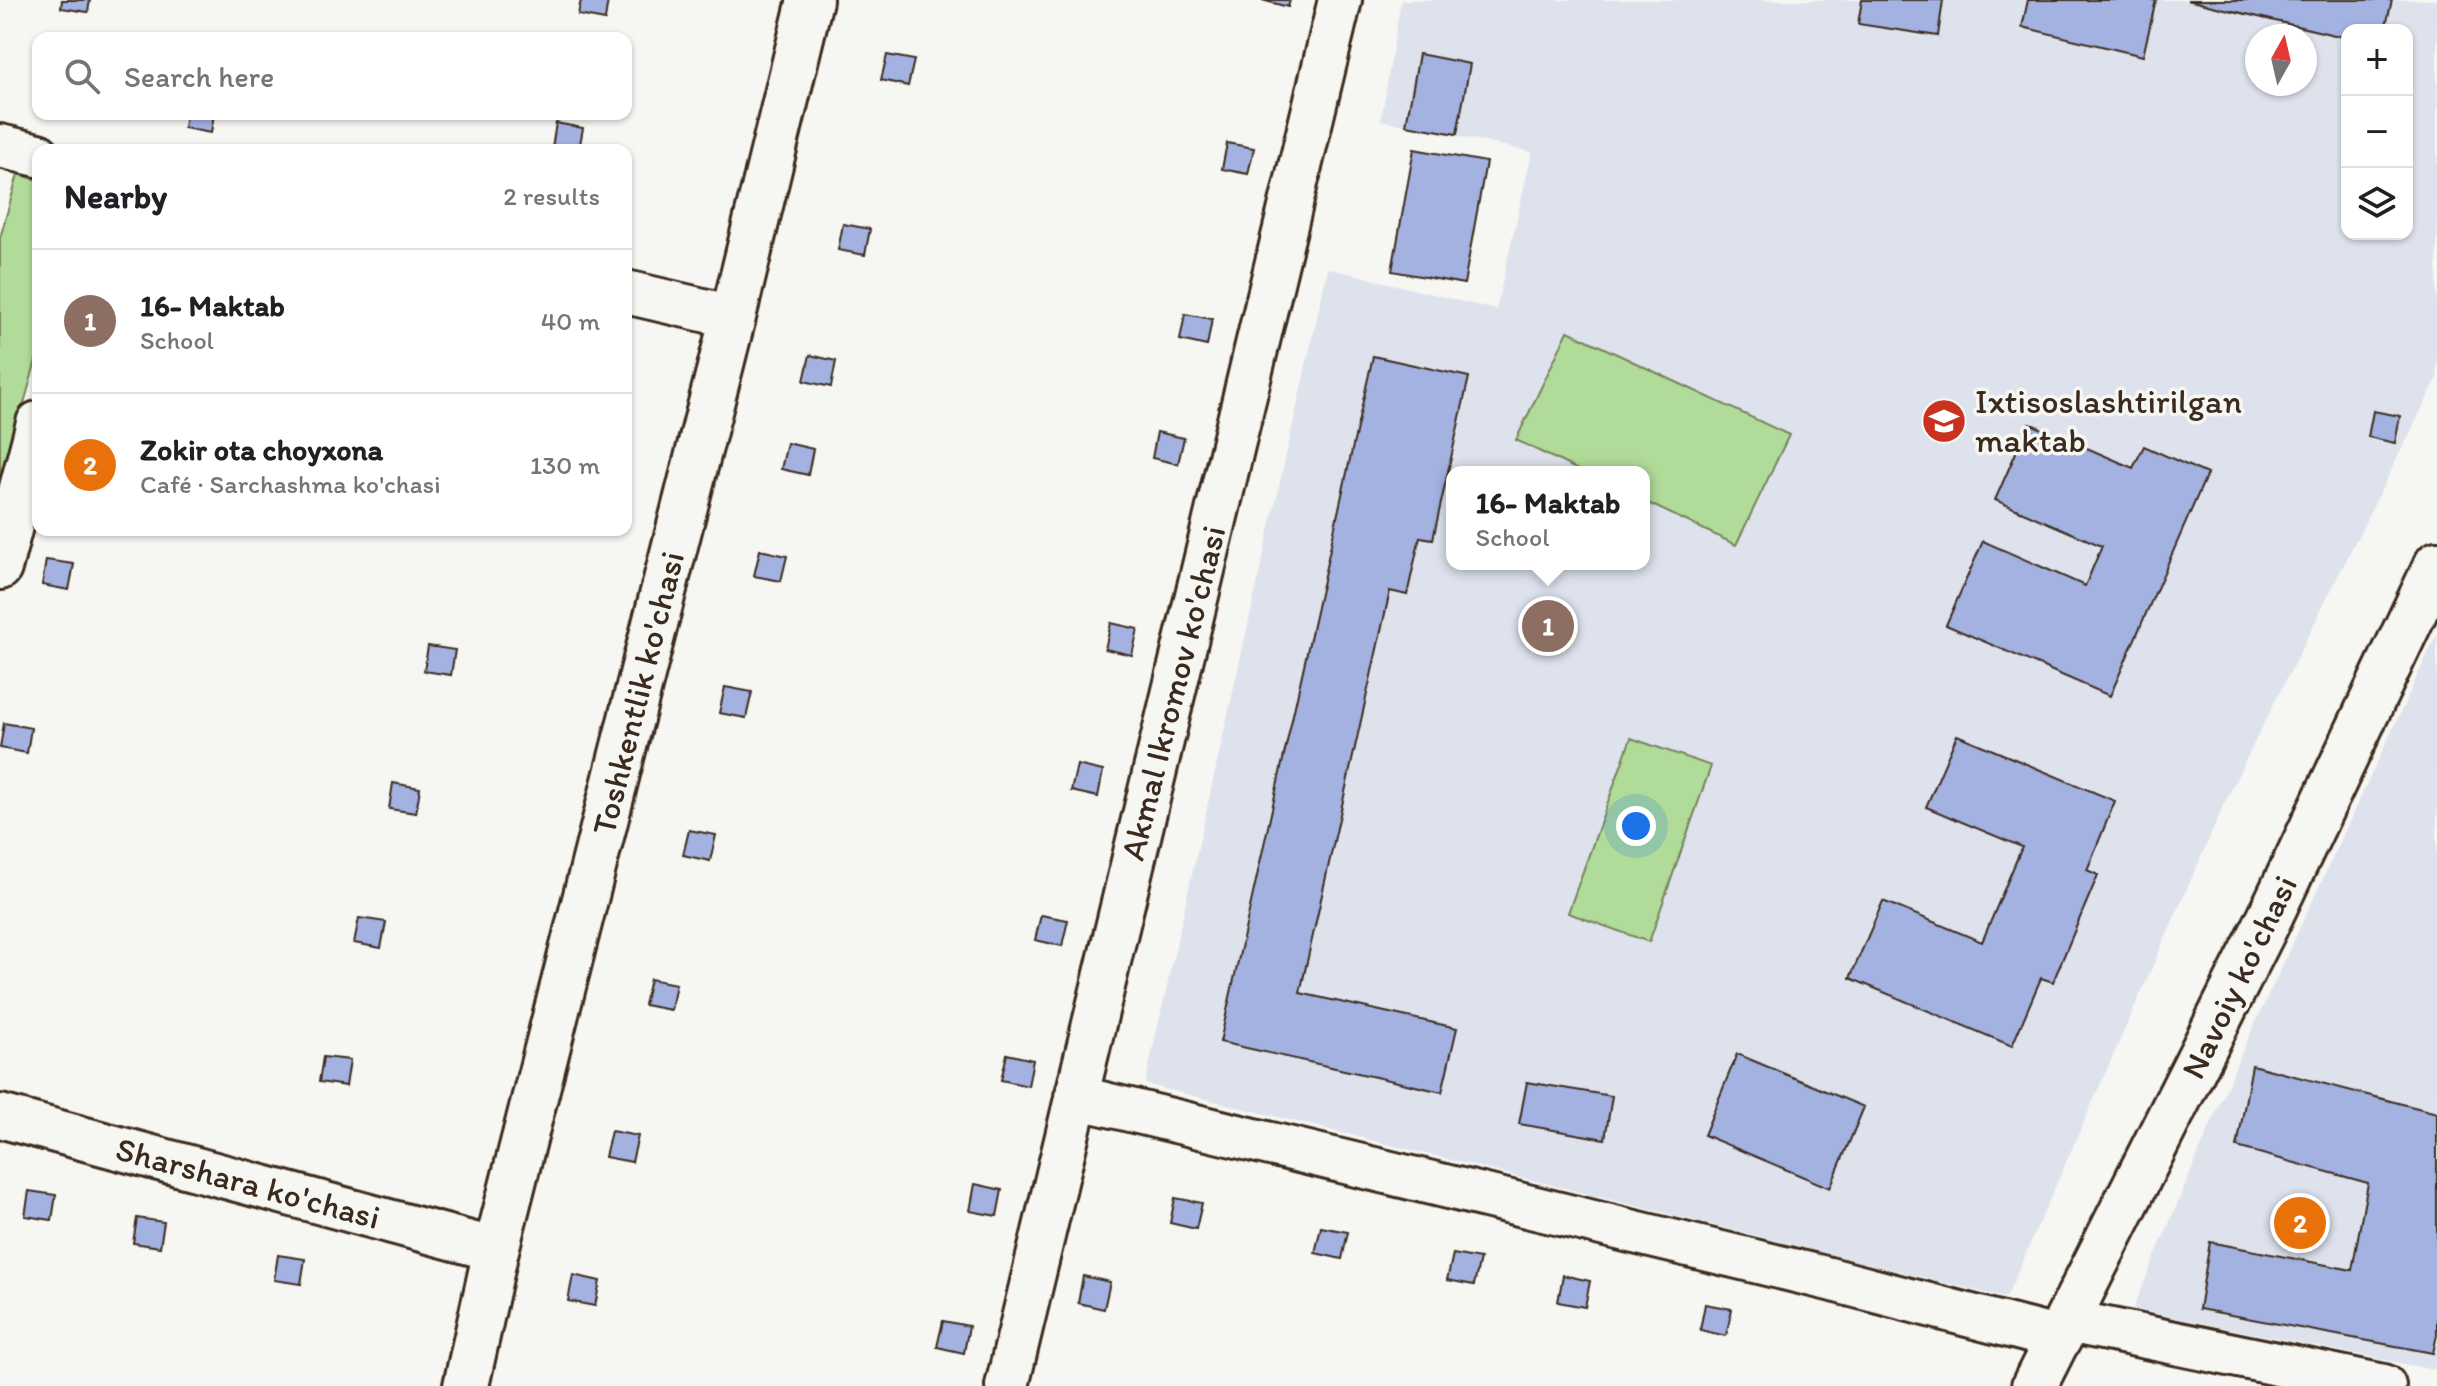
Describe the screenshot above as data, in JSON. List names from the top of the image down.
{
  "streets": {
    "main road": ["Toshkentlik ko'chasi", "Navoiy ko'chasi"],
    "street": ["Akmal Ikromov ko'chasi", "Sharshara ko'chasi"]
  },
  "crossings": [
    ["Toshkentlik ko'chasi", "Sharshara ko'chasi"]
  ],
  "places": {
    "school or university": ["Ixtisoslashtirilgan maktab"]
  },
  "north": "top",
  "page": {
    "map_buttons": ["+", "−"],
    "search": "Search here",
    "heading": ["Nearby", "2 results"],
    "list": [
      {
        "mark": "1",
        "name": "16- Maktab",
        "note": "School",
        "value": "40 m"
      },
      {
        "mark": "2",
        "name": "Zokir ota choyxona",
        "note": "Café · Sarchashma ko'chasi",
        "value": "130 m"
      }
    ],
    "popup": ["16- Maktab", "School"],
    "pins": ["1", "2"]
  }
}
